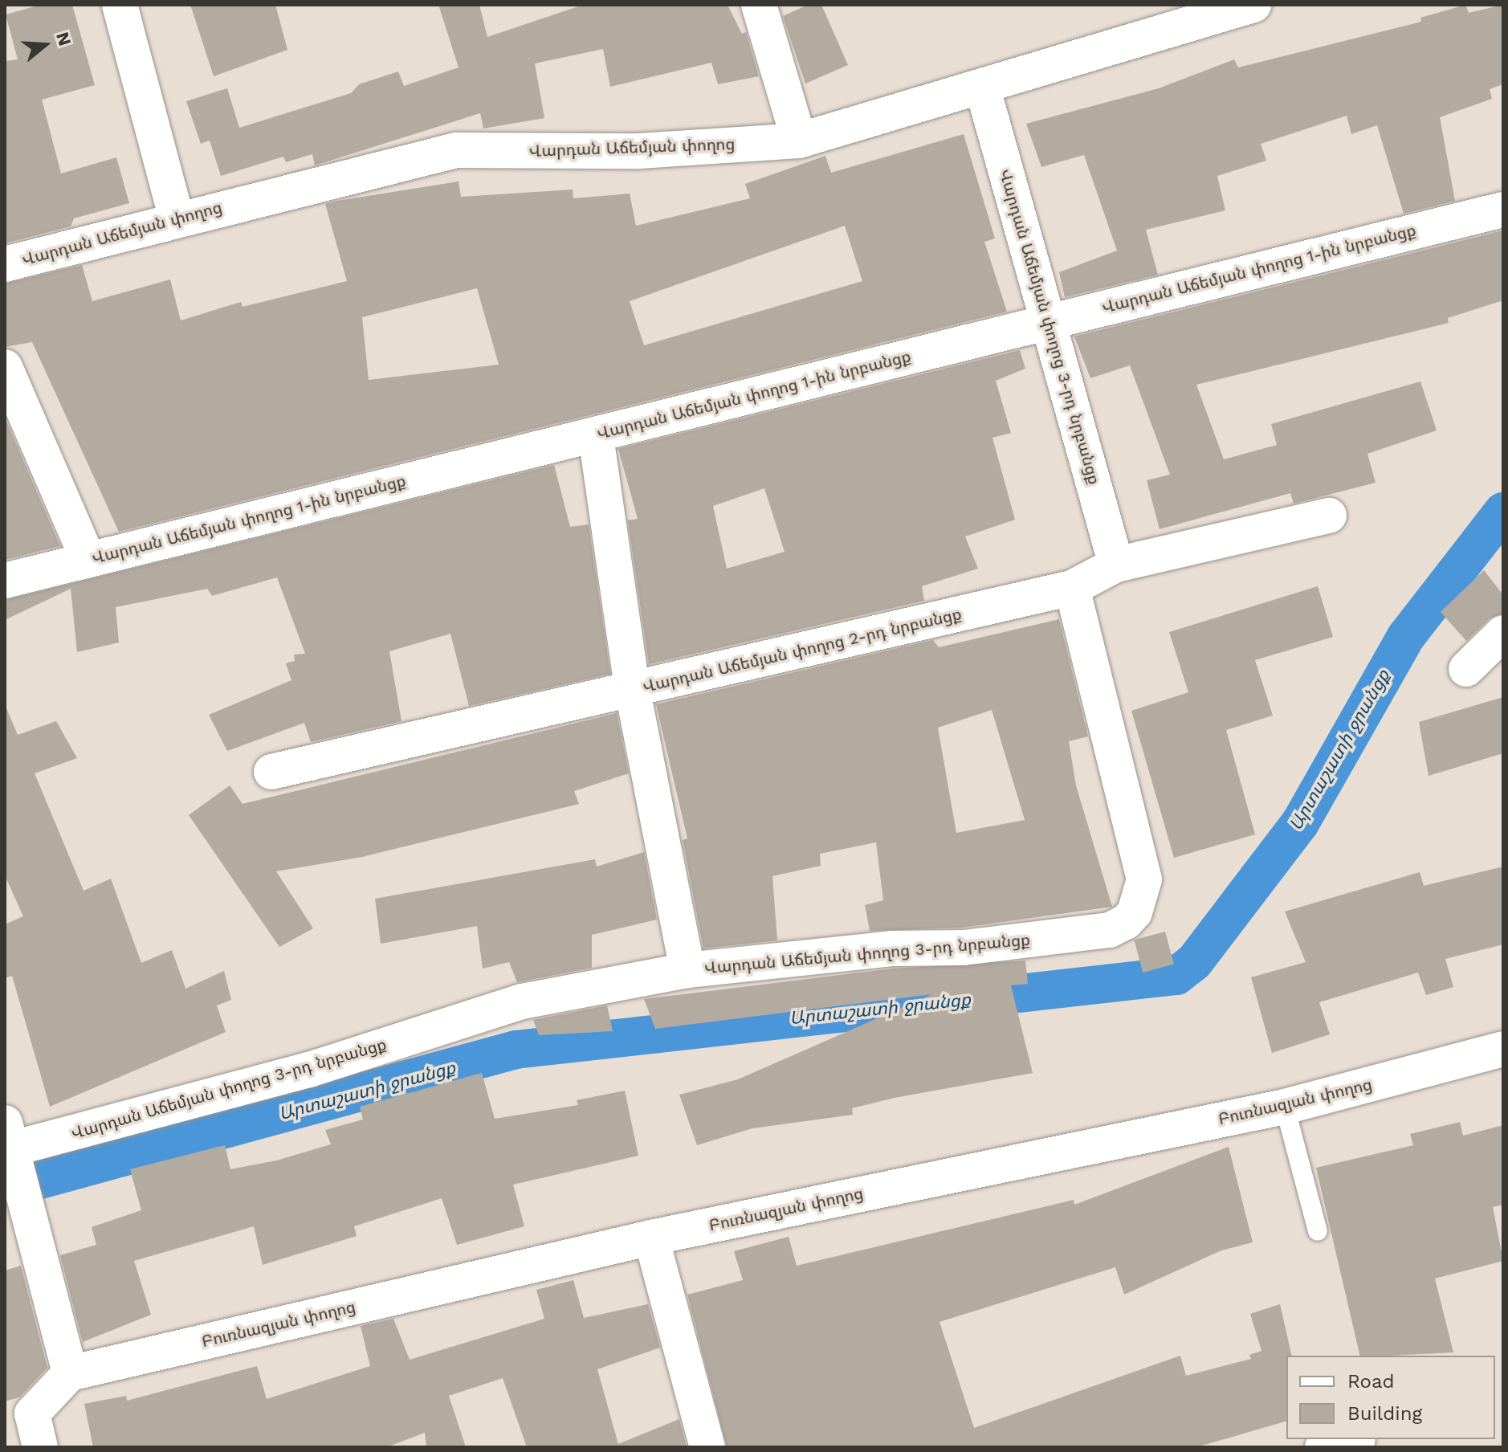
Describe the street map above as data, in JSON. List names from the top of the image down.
{
  "streets": {
    "street": [
      "Վարդան Աճեմյան փողոց",
      "Վարդան Աճեմյան փողոց 1-ին նրբանցք",
      "Վարդան Աճեմյան փողոց 3-րդ նրբանցք",
      "Վարդան Աճեմյան փողոց 2-րդ նրբանցք",
      "Բուռնազյան փողոց"
    ]
  },
  "crossings": [
    ["Վարդան Աճեմյան փողոց", "Վարդան Աճեմյան փողոց 3-րդ նրբանցք"],
    ["Վարդան Աճեմյան փողոց 1-ին նրբանցք", "Վարդան Աճեմյան փողոց 3-րդ նրբանցք"],
    ["Վարդան Աճեմյան փողոց 3-րդ նրբանցք", "Վարդան Աճեմյան փողոց 2-րդ նրբանցք"]
  ],
  "water": ["Արտաշատի ջրանցք"],
  "legend": ["Road", "Building"],
  "north": "right"
}
